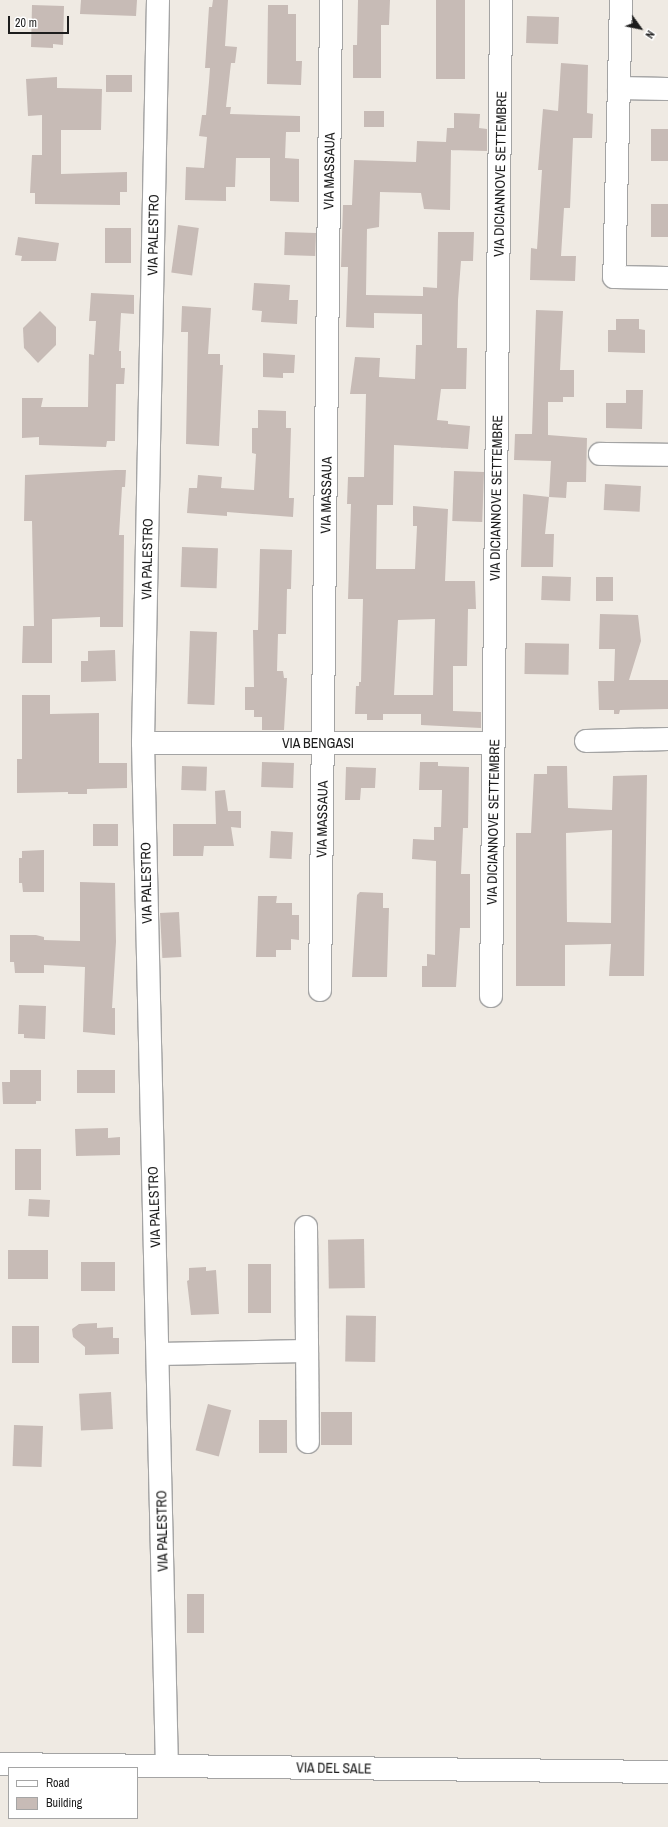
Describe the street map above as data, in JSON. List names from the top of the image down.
{
  "streets": {
    "street": [
      "VIA MASSAUA",
      "VIA DICIANNOVE SETTEMBRE",
      "VIA PALESTRO",
      "VIA BENGASI",
      "VIA DEL SALE"
    ]
  },
  "crossings": [
    ["VIA MASSAUA", "VIA BENGASI"],
    ["VIA DICIANNOVE SETTEMBRE", "VIA BENGASI"],
    ["VIA PALESTRO", "VIA BENGASI"],
    ["VIA PALESTRO", "VIA DEL SALE"]
  ],
  "legend": ["Road", "Building"],
  "scale_bar": "20 m",
  "north": "bottom right"
}
